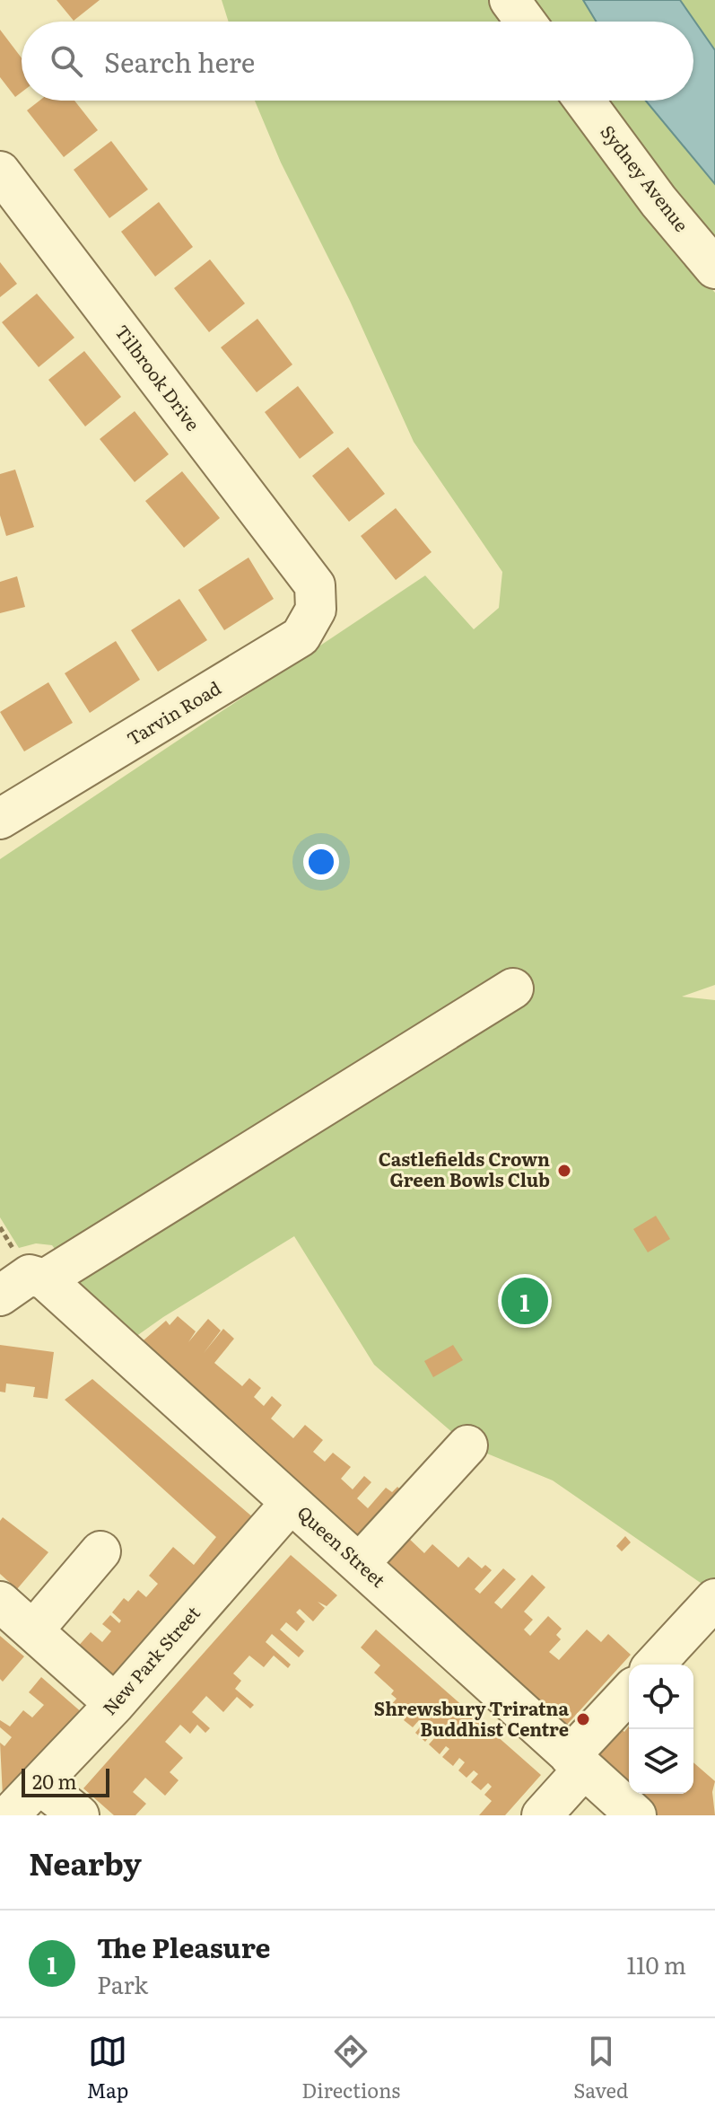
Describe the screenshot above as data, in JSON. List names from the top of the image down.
{
  "streets": {
    "street": [
      "Sydney Avenue",
      "Tilbrook Drive",
      "Tarvin Road",
      "Queen Street",
      "New Park Street"
    ]
  },
  "crossings": [
    ["Tilbrook Drive", "Tarvin Road"],
    ["Queen Street", "New Park Street"]
  ],
  "places": ["Castlefields Crown Green Bowls Club", "Shrewsbury Triratna Buddhist Centre"],
  "scale_bar": "20 m",
  "page": {
    "search": "Search here",
    "pins": "1",
    "scale": "20 m",
    "heading": "Nearby",
    "list": [
      {
        "mark": "1",
        "name": "The Pleasure",
        "note": "Park",
        "value": "110 m"
      }
    ],
    "nav": ["Map", "Directions", "Saved"]
  }
}
